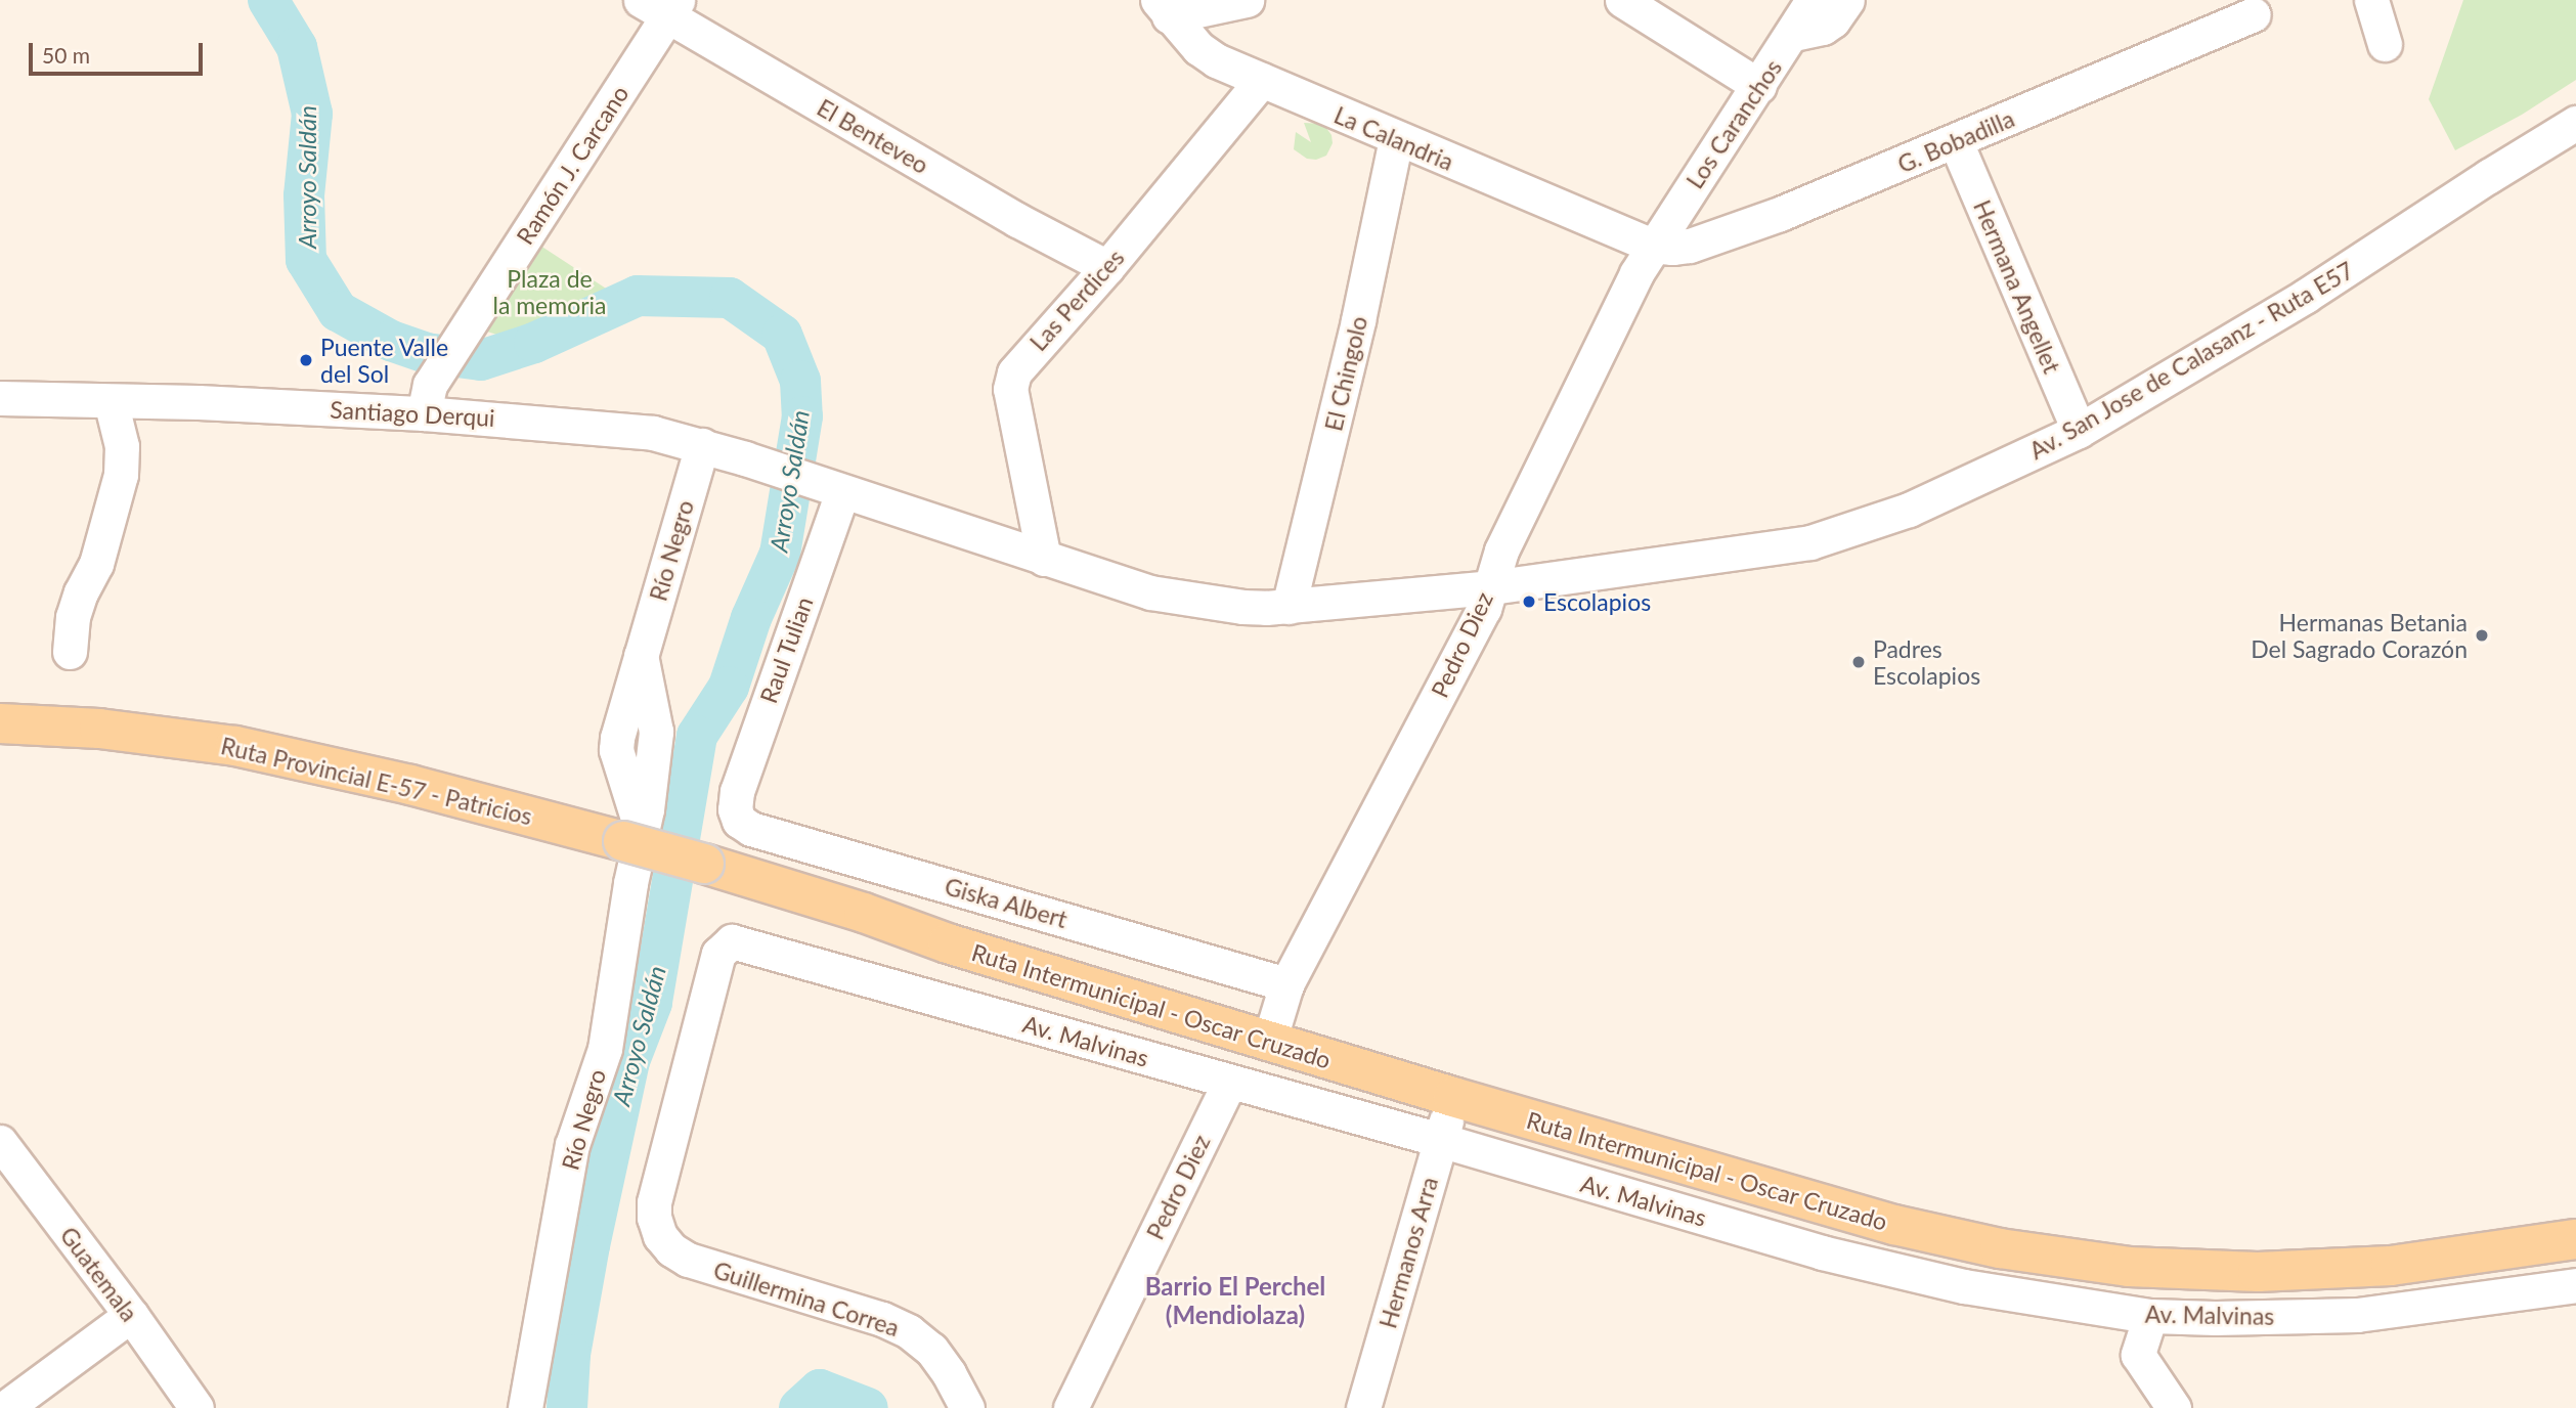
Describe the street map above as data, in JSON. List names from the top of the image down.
{
  "streets": {
    "main road": ["Ruta Provincial E-57 - Patricios", "Ruta Intermunicipal - Oscar Cruzado"],
    "street": [
      "Los Caranchos",
      "El Benteveo",
      "La Calandria",
      "G. Bobadilla",
      "Ramón J. Carcano",
      "Hermana Angellet",
      "Las Perdices",
      "Av. San Jose de Calasanz - Ruta E57",
      "El Chingolo",
      "Santiago Derqui",
      "Río Negro",
      "Pedro Diez",
      "Raul Tulian",
      "Giska Albert",
      "Av. Malvinas",
      "Hermanos Arra",
      "Guatemala",
      "Guillermina Correa"
    ]
  },
  "crossings": [
    ["Los Caranchos", "La Calandria"],
    ["Los Caranchos", "G. Bobadilla"],
    ["Los Caranchos", "Pedro Diez"],
    ["El Benteveo", "Ramón J. Carcano"],
    ["El Benteveo", "Las Perdices"],
    ["La Calandria", "G. Bobadilla"],
    ["La Calandria", "Las Perdices"],
    ["La Calandria", "El Chingolo"],
    ["La Calandria", "Pedro Diez"],
    ["G. Bobadilla", "Hermana Angellet"],
    ["G. Bobadilla", "Pedro Diez"],
    ["Ramón J. Carcano", "Santiago Derqui"],
    ["Hermana Angellet", "Av. San Jose de Calasanz - Ruta E57"],
    ["Las Perdices", "Av. San Jose de Calasanz - Ruta E57"],
    ["Av. San Jose de Calasanz - Ruta E57", "El Chingolo"],
    ["Av. San Jose de Calasanz - Ruta E57", "Santiago Derqui"],
    ["Av. San Jose de Calasanz - Ruta E57", "Pedro Diez"],
    ["Av. San Jose de Calasanz - Ruta E57", "Raul Tulian"],
    ["Santiago Derqui", "Río Negro"],
    ["Santiago Derqui", "Raul Tulian"],
    ["Río Negro", "Ruta Provincial E-57 - Patricios"],
    ["Pedro Diez", "Giska Albert"],
    ["Pedro Diez", "Ruta Intermunicipal - Oscar Cruzado"],
    ["Pedro Diez", "Av. Malvinas"],
    ["Raul Tulian", "Giska Albert"],
    ["Ruta Provincial E-57 - Patricios", "Ruta Intermunicipal - Oscar Cruzado"],
    ["Ruta Intermunicipal - Oscar Cruzado", "Hermanos Arra"],
    ["Av. Malvinas", "Hermanos Arra"],
    ["Av. Malvinas", "Guillermina Correa"]
  ],
  "districts": ["Barrio El Perchel (Mendiolaza)"],
  "water": ["Arroyo Saldán"],
  "parks": ["Plaza de la memoria"],
  "places": [
    "Puente Valle del Sol",
    "Escolapios",
    "Hermanas Betania Del Sagrado Corazón",
    "Padres Escolapios"
  ],
  "scale_bar": "50 m"
}
